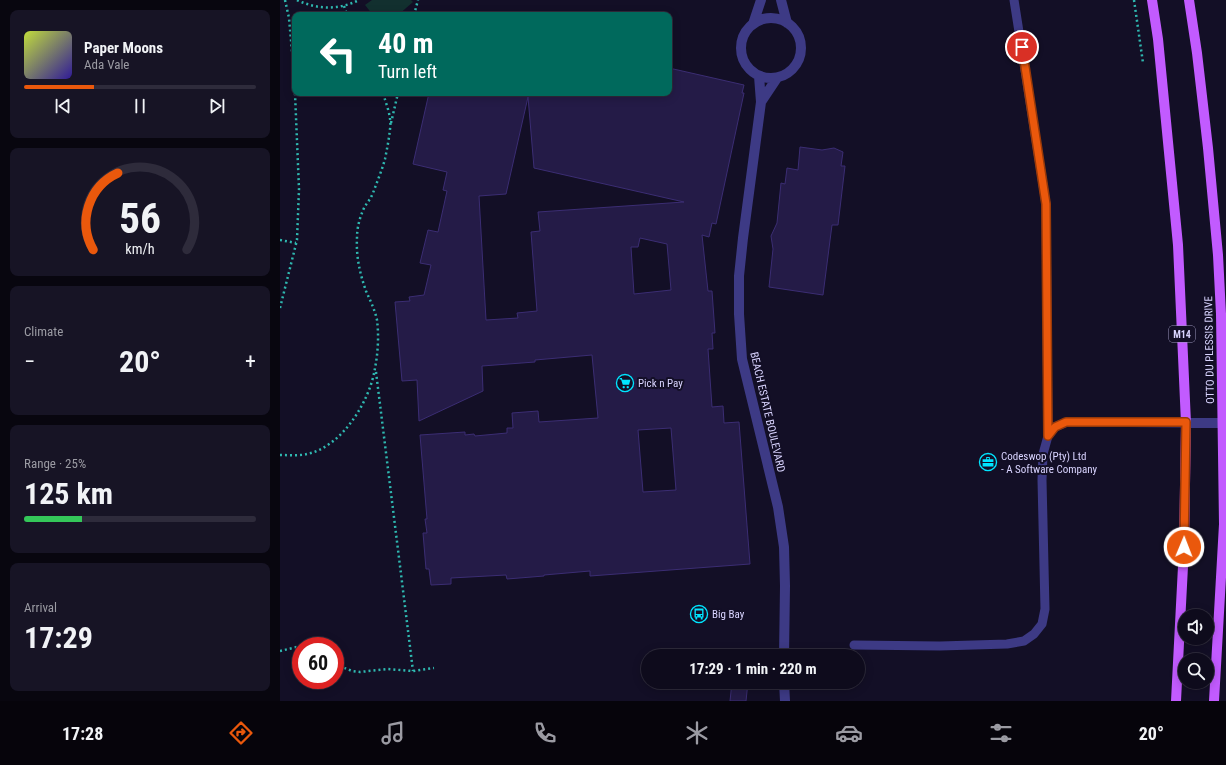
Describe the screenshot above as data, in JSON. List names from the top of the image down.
{
  "streets": {
    "main road": ["M14", "OTTO DU PLESSIS DRIVE"],
    "street": ["BEACH ESTATE BOULEVARD"]
  },
  "places": {
    "supermarket": ["Pick n Pay"],
    "office": ["Codeswop (Pty) Ltd - A Software Company"],
    "bus stop": ["Big Bay"]
  },
  "page": {
    "turn": ["40 m", "Turn left"],
    "song": ["Paper Moons", "Ada Vale"],
    "tile": [
      "Climate",
      ["Range · 25%", "125 km"],
      ["Arrival", "17:29"]
    ],
    "heat": ["−", "20°", "+"],
    "limit": "60",
    "trip": "17:29 · 1 min · 220 m",
    "tabs": ["17:28", "20°"],
    "gauge": ["56", "km/h"]
  }
}
